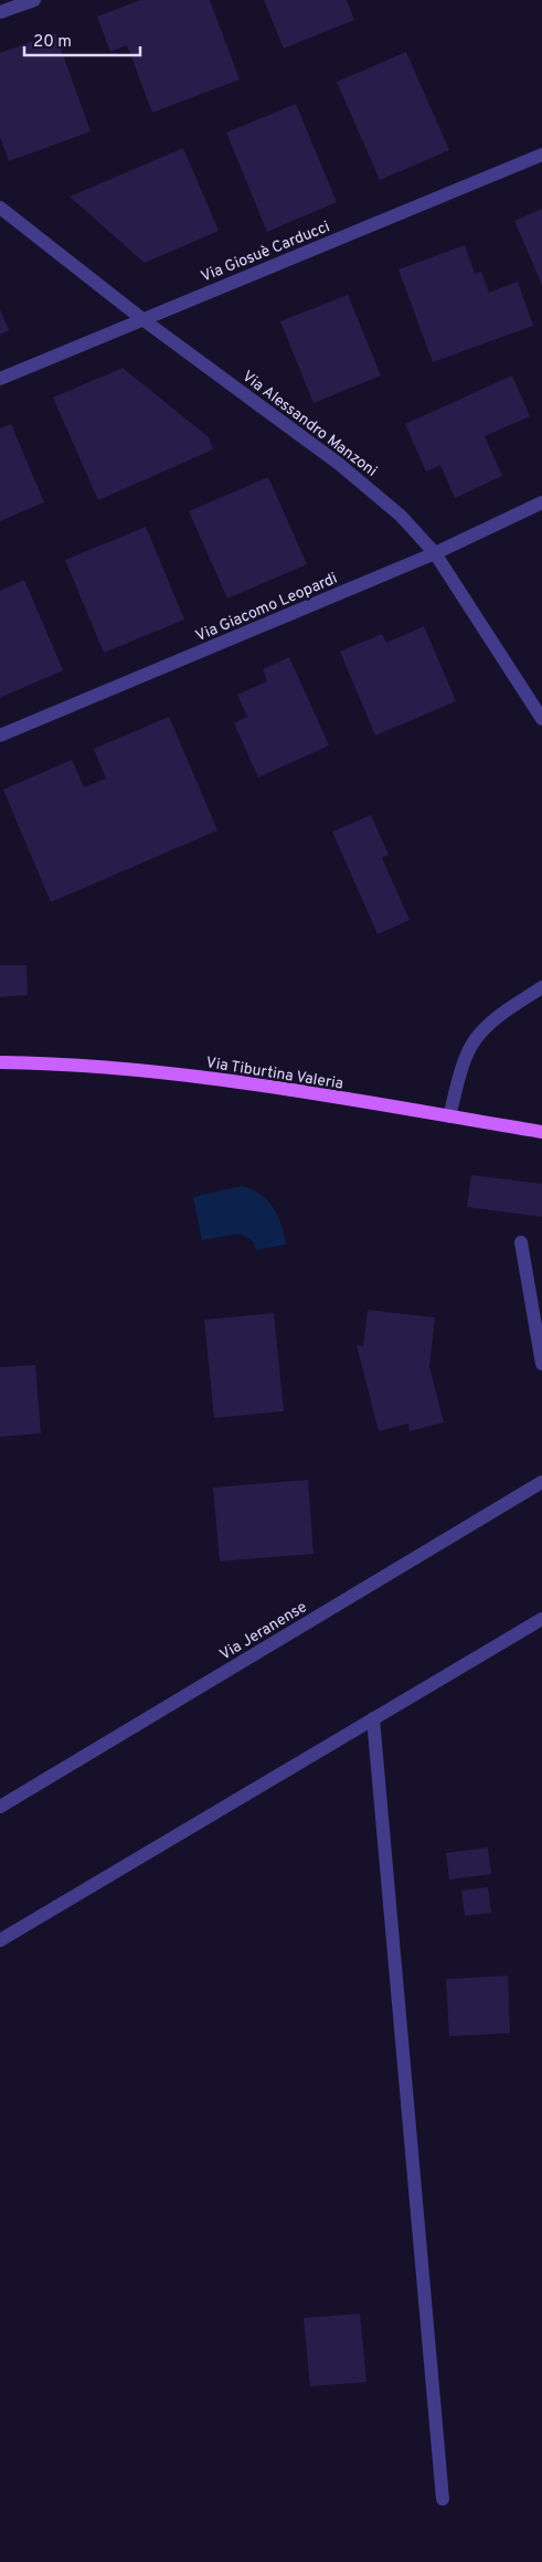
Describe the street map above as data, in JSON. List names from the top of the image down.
{
  "streets": {
    "main road": ["Via Tiburtina Valeria"],
    "street": [
      "Via Giosuè Carducci",
      "Via Alessandro Manzoni",
      "Via Giacomo Leopardi",
      "Via Jeranense"
    ]
  },
  "crossings": [
    ["Via Giosuè Carducci", "Via Alessandro Manzoni"],
    ["Via Alessandro Manzoni", "Via Giacomo Leopardi"]
  ],
  "scale_bar": "20 m"
}
